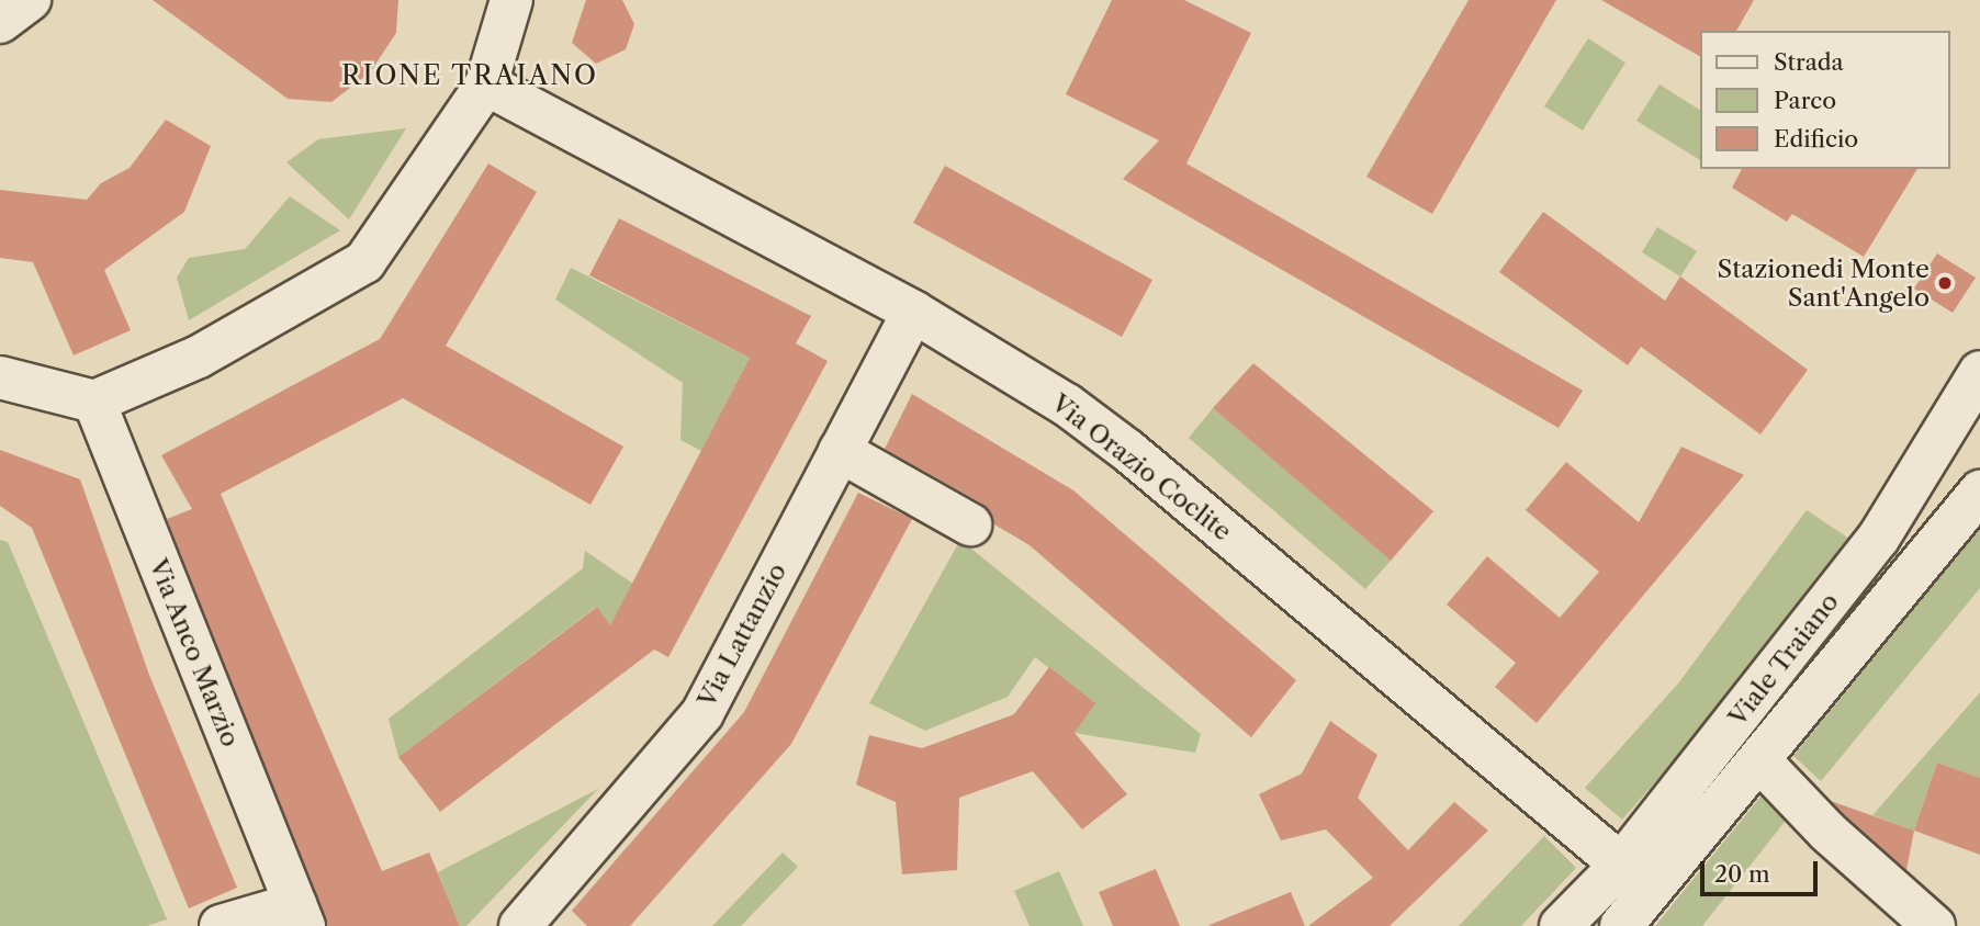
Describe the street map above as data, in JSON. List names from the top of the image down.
{
  "streets": {
    "street": [
      "Via Orazio Coclite",
      "Via Lattanzio",
      "Via Anco Marzio",
      "Viale Traiano"
    ]
  },
  "crossings": [
    ["Via Orazio Coclite", "Via Lattanzio"],
    ["Via Orazio Coclite", "Viale Traiano"]
  ],
  "districts": ["RIONE TRAIANO"],
  "places": ["Stazionedi Monte Sant'Angelo"],
  "legend": ["Strada", "Parco", "Edificio"],
  "scale_bar": "20 m"
}
